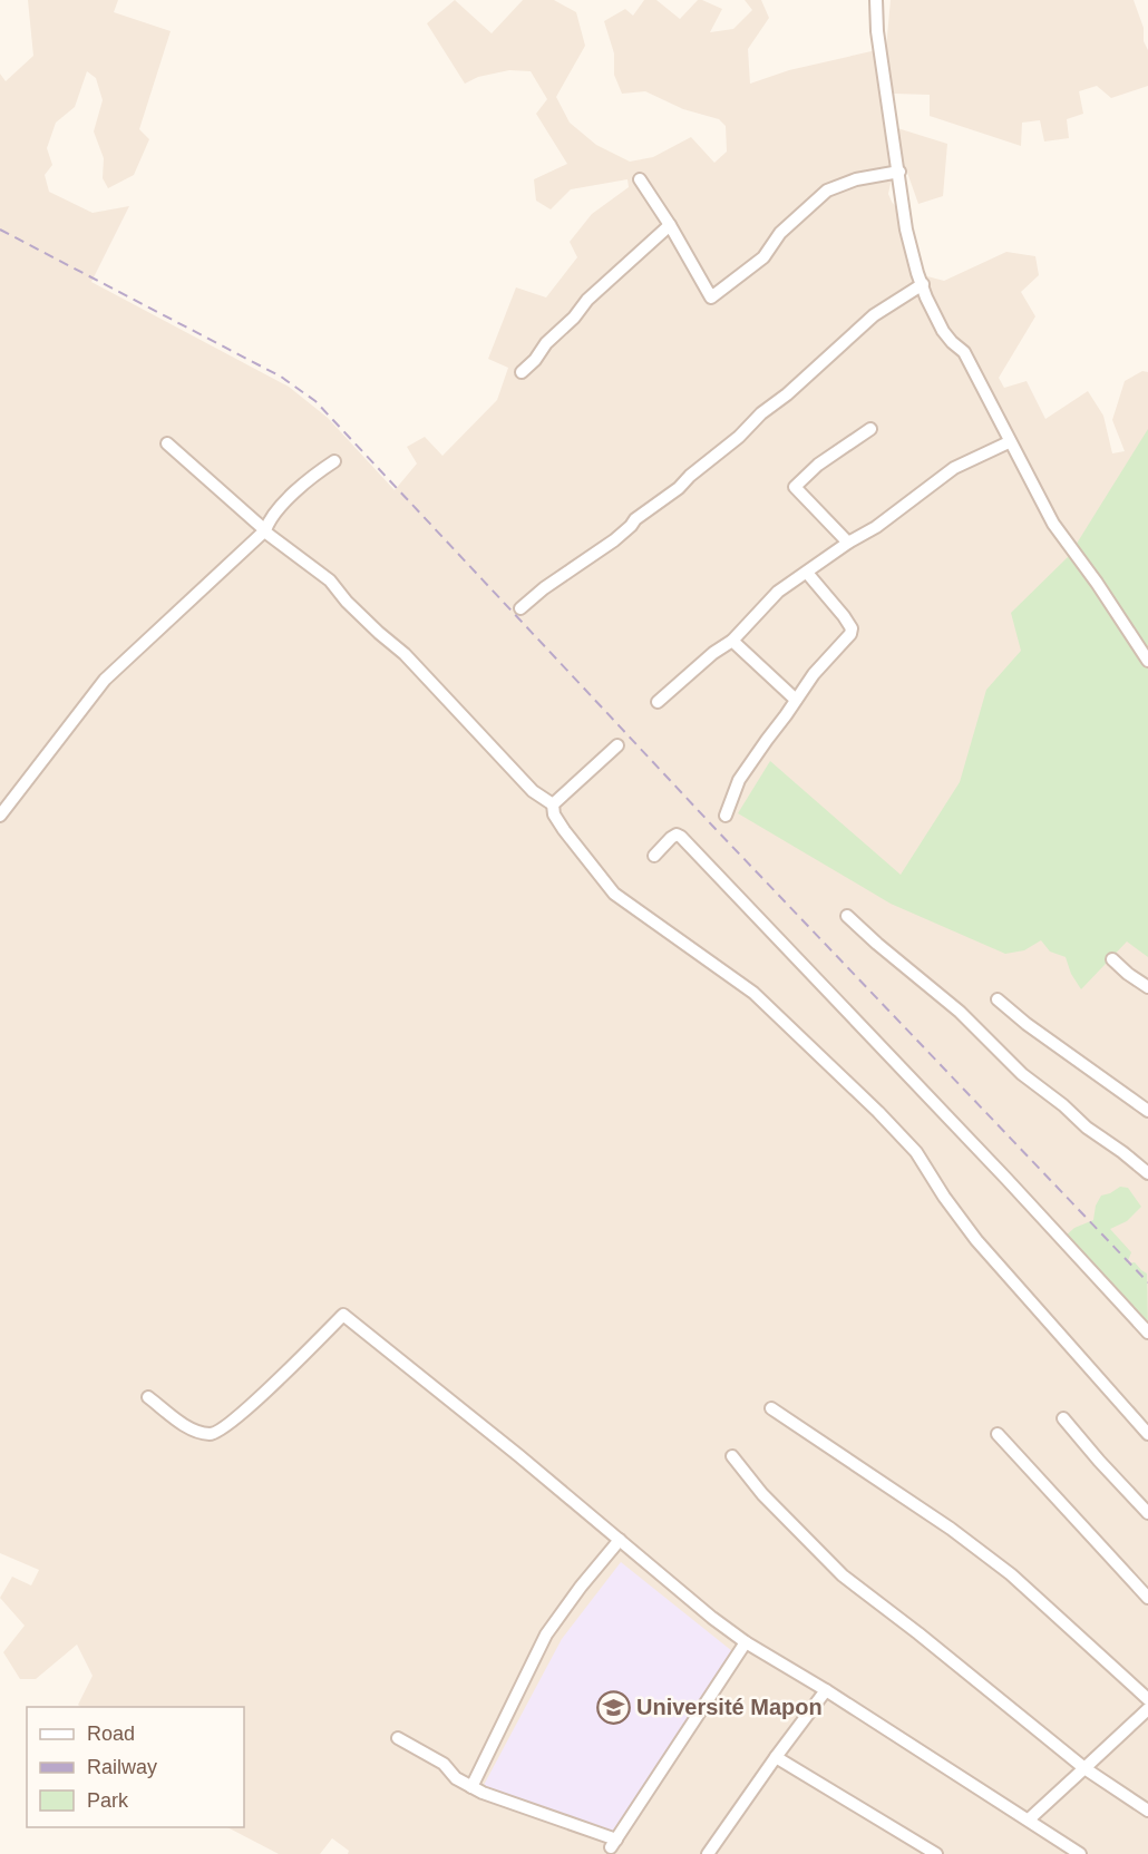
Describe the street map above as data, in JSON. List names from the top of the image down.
{
  "places": {
    "school or university": ["Université Mapon"]
  },
  "legend": ["Road", "Railway", "Park"]
}
